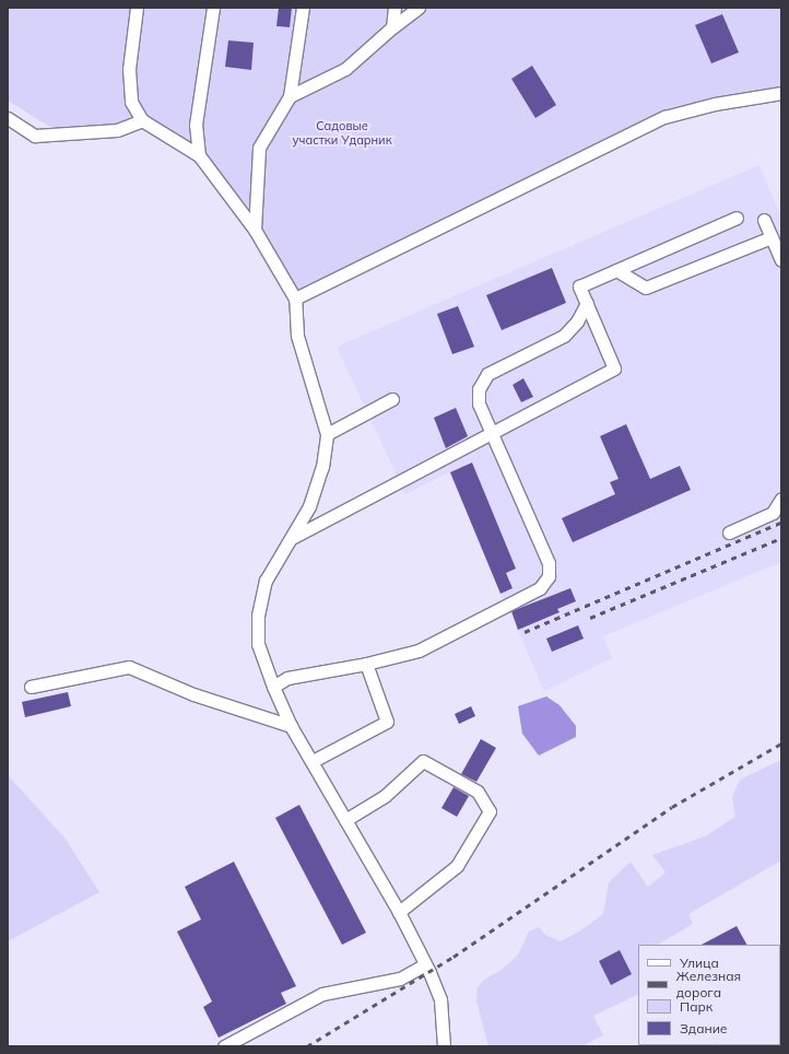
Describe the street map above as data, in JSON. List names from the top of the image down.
{
  "parks": ["Садовые участки Ударник"],
  "legend": [
    "Улица",
    "Железная дорога",
    "Парк",
    "Здание"
  ]
}
